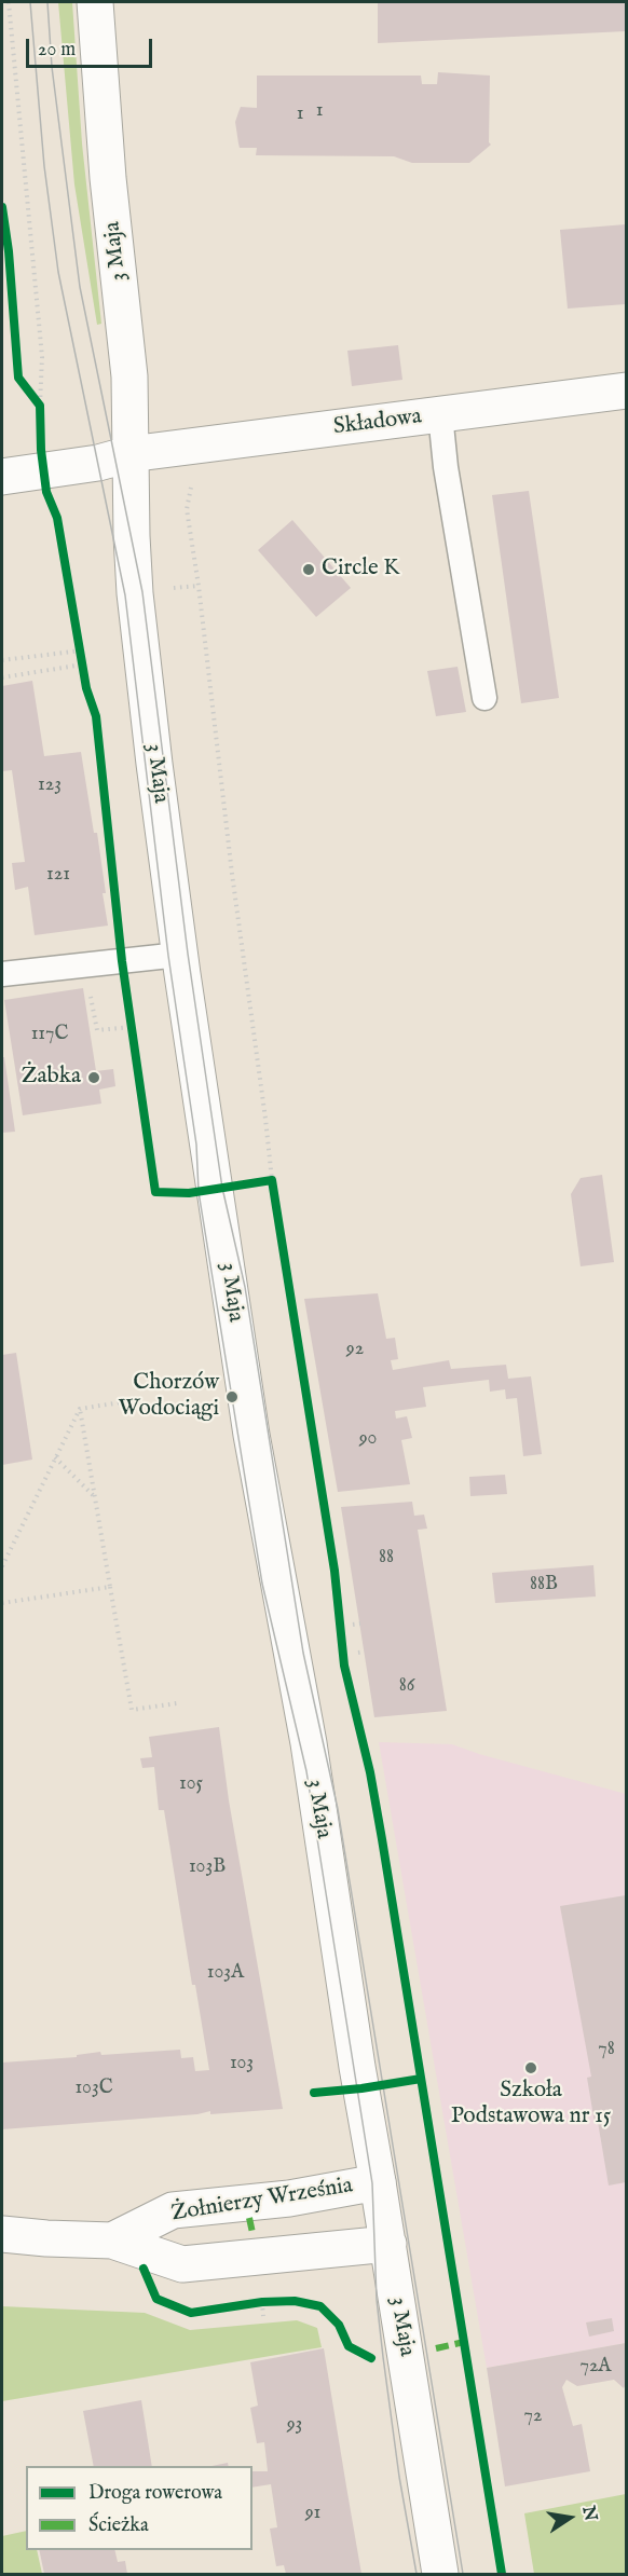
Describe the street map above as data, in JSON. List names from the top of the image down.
{
  "streets": {
    "street": ["3 Maja", "Składowa", "Żołnierzy Września"]
  },
  "crossings": [
    ["3 Maja", "Składowa"],
    ["3 Maja", "Żołnierzy Września"]
  ],
  "places": [
    "Circle K",
    "Żabka",
    "Chorzów Wodociągi",
    "Szkoła Podstawowa nr 15"
  ],
  "house_numbers": [
    "1",
    "1",
    "123",
    "121",
    "117C",
    "92",
    "90",
    "88",
    "88B",
    "86",
    "105",
    "103B",
    "103A",
    "78",
    "103",
    "103C",
    "72A",
    "72",
    "93",
    "91"
  ],
  "legend": ["Droga rowerowa", "Ścieżka"],
  "scale_bar": "20 m",
  "north": "right"
}
